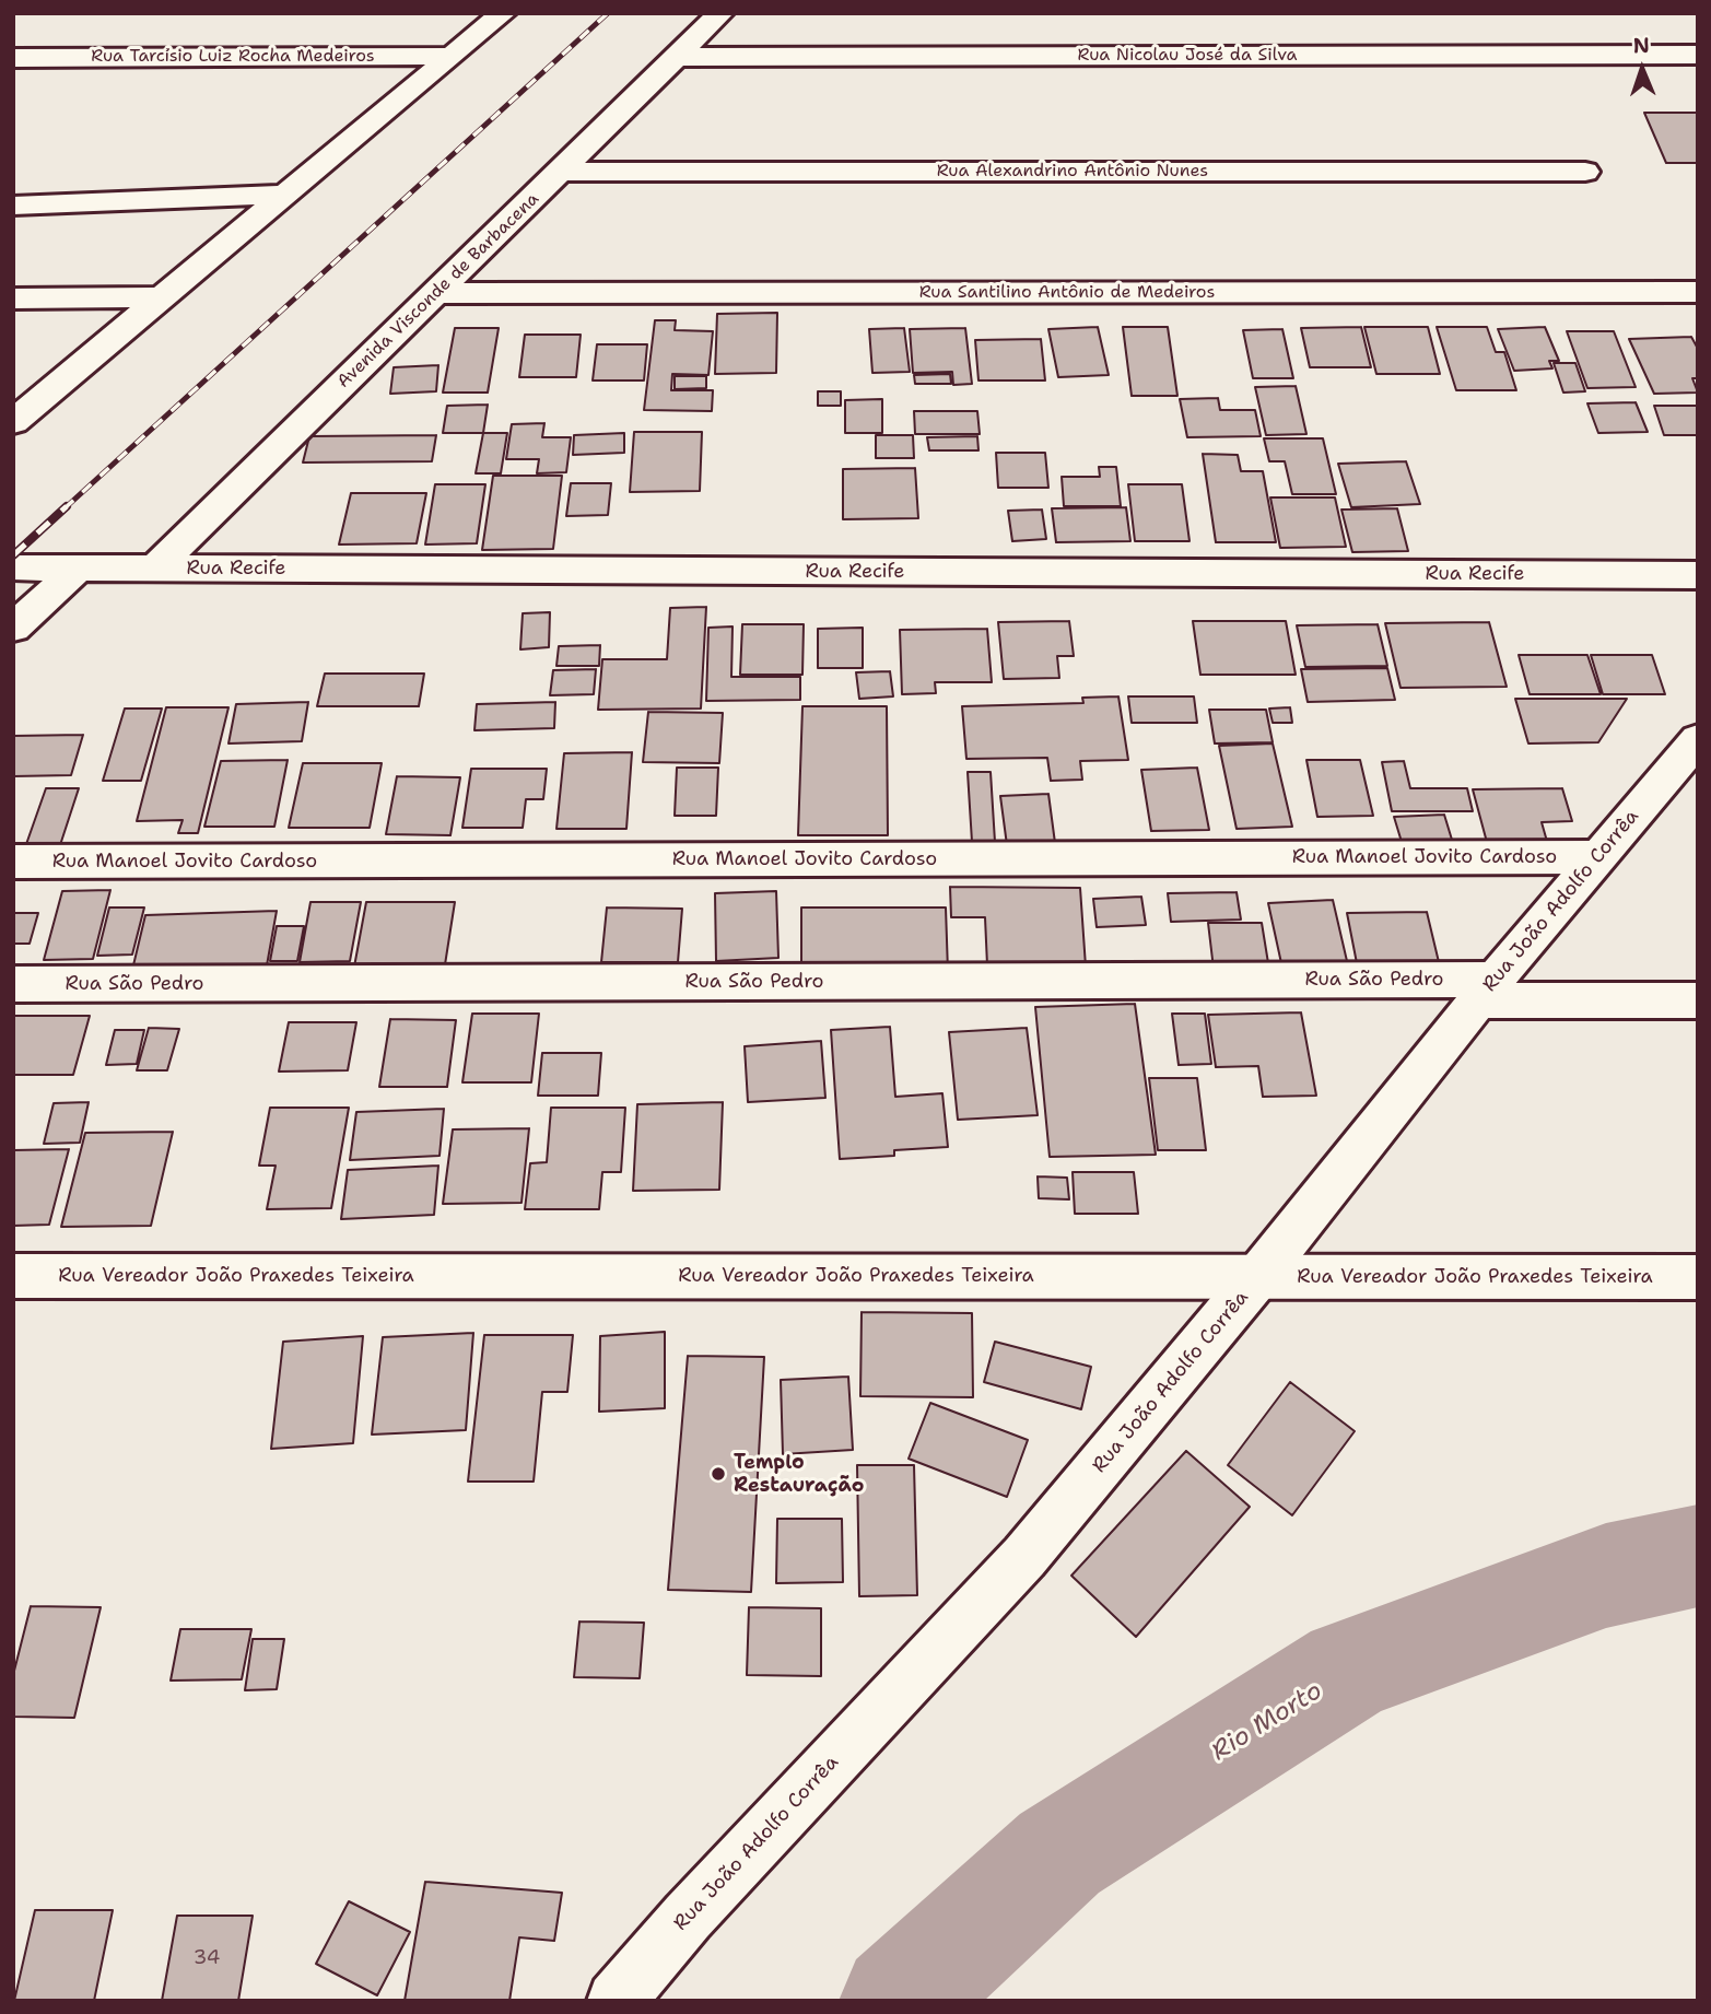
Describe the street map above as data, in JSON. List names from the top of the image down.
{
  "streets": {
    "street": [
      "Rua Nicolau José da Silva",
      "Rua Tarcísio Luiz Rocha Medeiros",
      "Rua Alexandrino Antônio Nunes",
      "Avenida Visconde de Barbacena",
      "Rua Santilino Antônio de Medeiros",
      "Rua Recife",
      "Rua Manoel Jovito Cardoso",
      "Rua João Adolfo Corrêa",
      "Rua São Pedro",
      "Rua Vereador João Praxedes Teixeira"
    ]
  },
  "crossings": [
    ["Rua Nicolau José da Silva", "Avenida Visconde de Barbacena"],
    ["Rua Alexandrino Antônio Nunes", "Avenida Visconde de Barbacena"],
    ["Avenida Visconde de Barbacena", "Rua Santilino Antônio de Medeiros"],
    ["Avenida Visconde de Barbacena", "Rua Recife"],
    ["Rua Manoel Jovito Cardoso", "Rua João Adolfo Corrêa"],
    ["Rua João Adolfo Corrêa", "Rua São Pedro"],
    ["Rua João Adolfo Corrêa", "Rua Vereador João Praxedes Teixeira"]
  ],
  "water": ["Rio Morto"],
  "places": ["Templo Restauração"],
  "house_numbers": ["34"],
  "north": "top"
}
